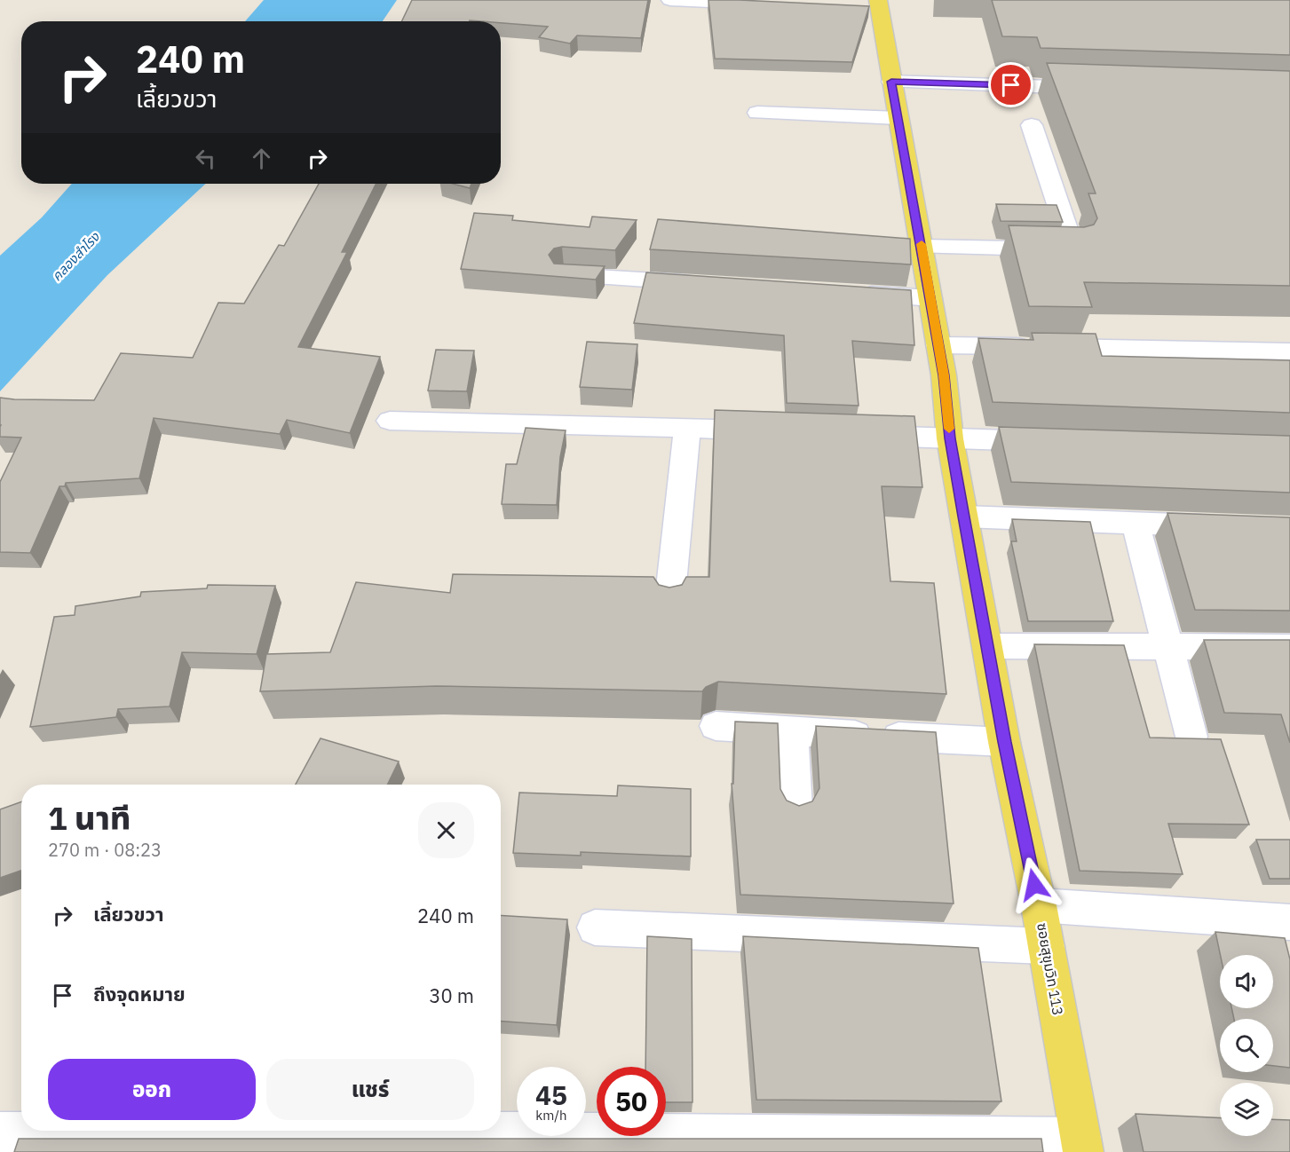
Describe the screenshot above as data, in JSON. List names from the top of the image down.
{
  "streets": {
    "main road": ["ซอยสุขุมวิท 113"]
  },
  "water": ["คลองสำโรง"],
  "page": {
    "turn": ["240 m", "เลี้ยวขวา"],
    "heading": ["1 นาที", "270 m · 08:23"],
    "list": [
      {
        "name": "เลี้ยวขวา",
        "value": "240 m"
      },
      {
        "name": "ถึงจุดหมาย",
        "value": "30 m"
      }
    ],
    "buttons": ["ออก", "แชร์"],
    "speed": "45 km/h",
    "limit": "50"
  }
}
